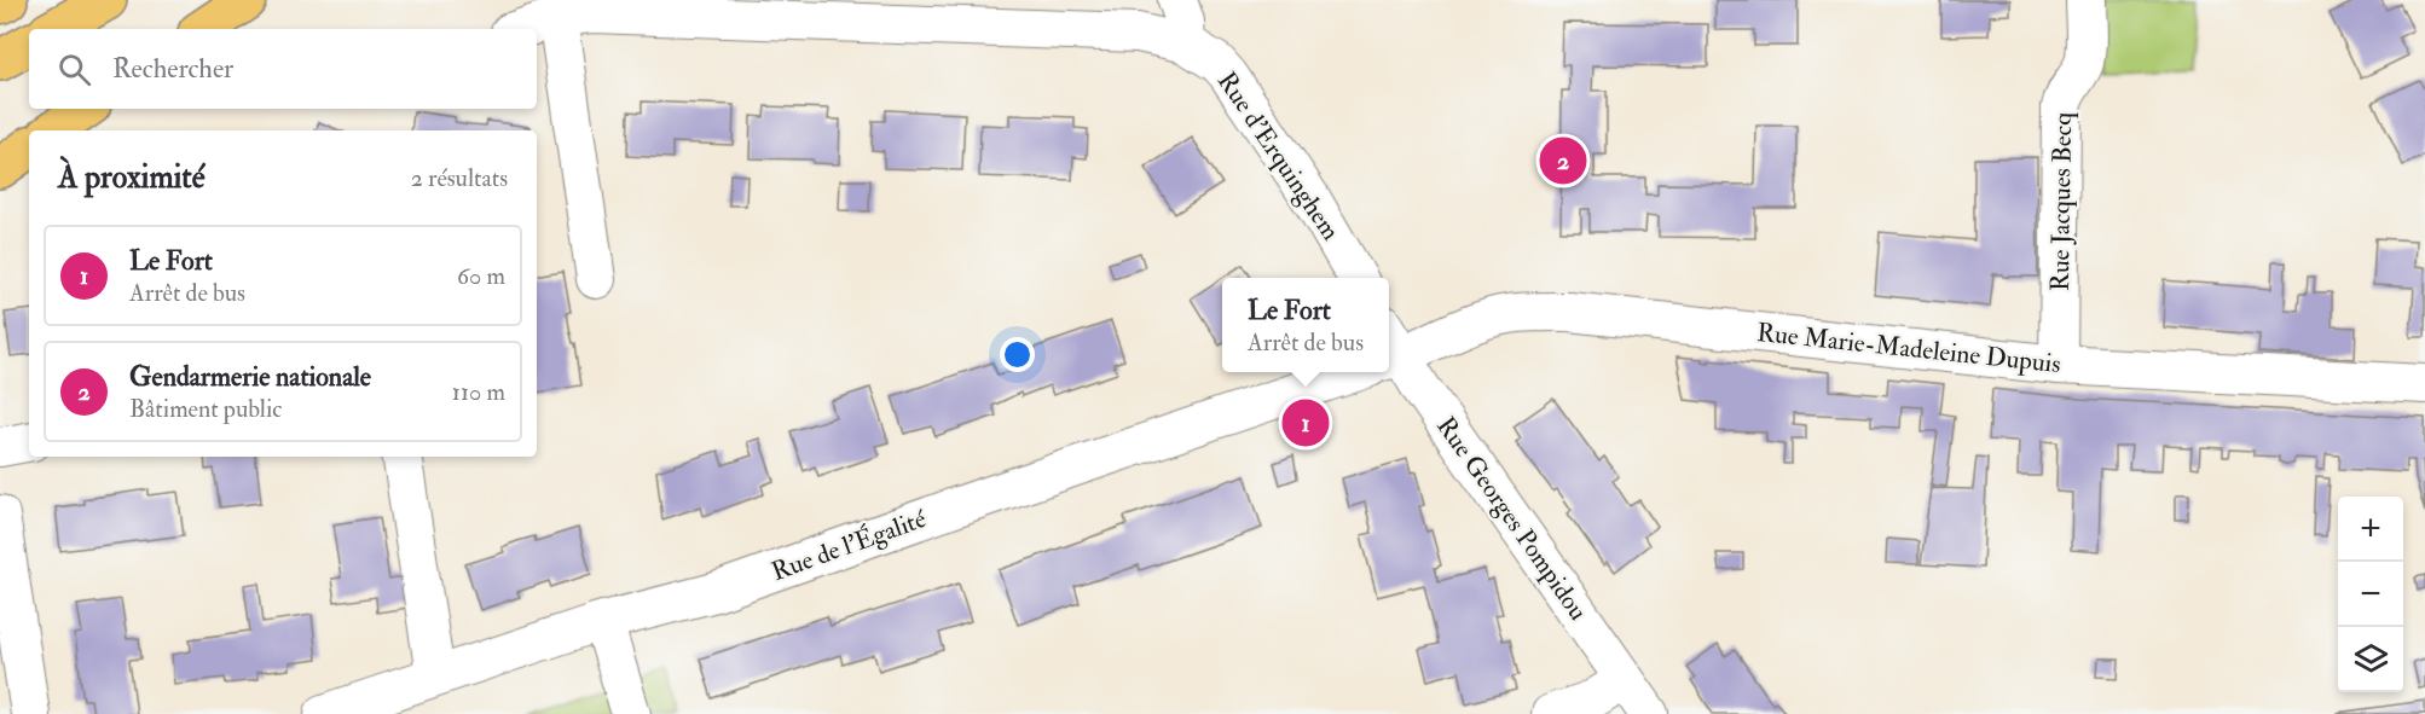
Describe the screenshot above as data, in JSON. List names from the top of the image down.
{
  "streets": {
    "street": [
      "Rue d'Erquinghem",
      "Rue Jacques Becq",
      "Rue Marie-Madeleine Dupuis",
      "Rue Georges Pompidou",
      "Rue de l'Égalité"
    ]
  },
  "crossings": [
    ["Rue Jacques Becq", "Rue Marie-Madeleine Dupuis"]
  ],
  "page": {
    "search": "Rechercher",
    "heading": ["À proximité", "2 résultats"],
    "pins": ["2", "1"],
    "list": [
      {
        "mark": "1",
        "name": "Le Fort",
        "note": "Arrêt de bus",
        "value": "60 m"
      },
      {
        "mark": "2",
        "name": "Gendarmerie nationale",
        "note": "Bâtiment public",
        "value": "110 m"
      }
    ],
    "popup": ["Le Fort", "Arrêt de bus"],
    "map_buttons": ["+", "−"]
  }
}
